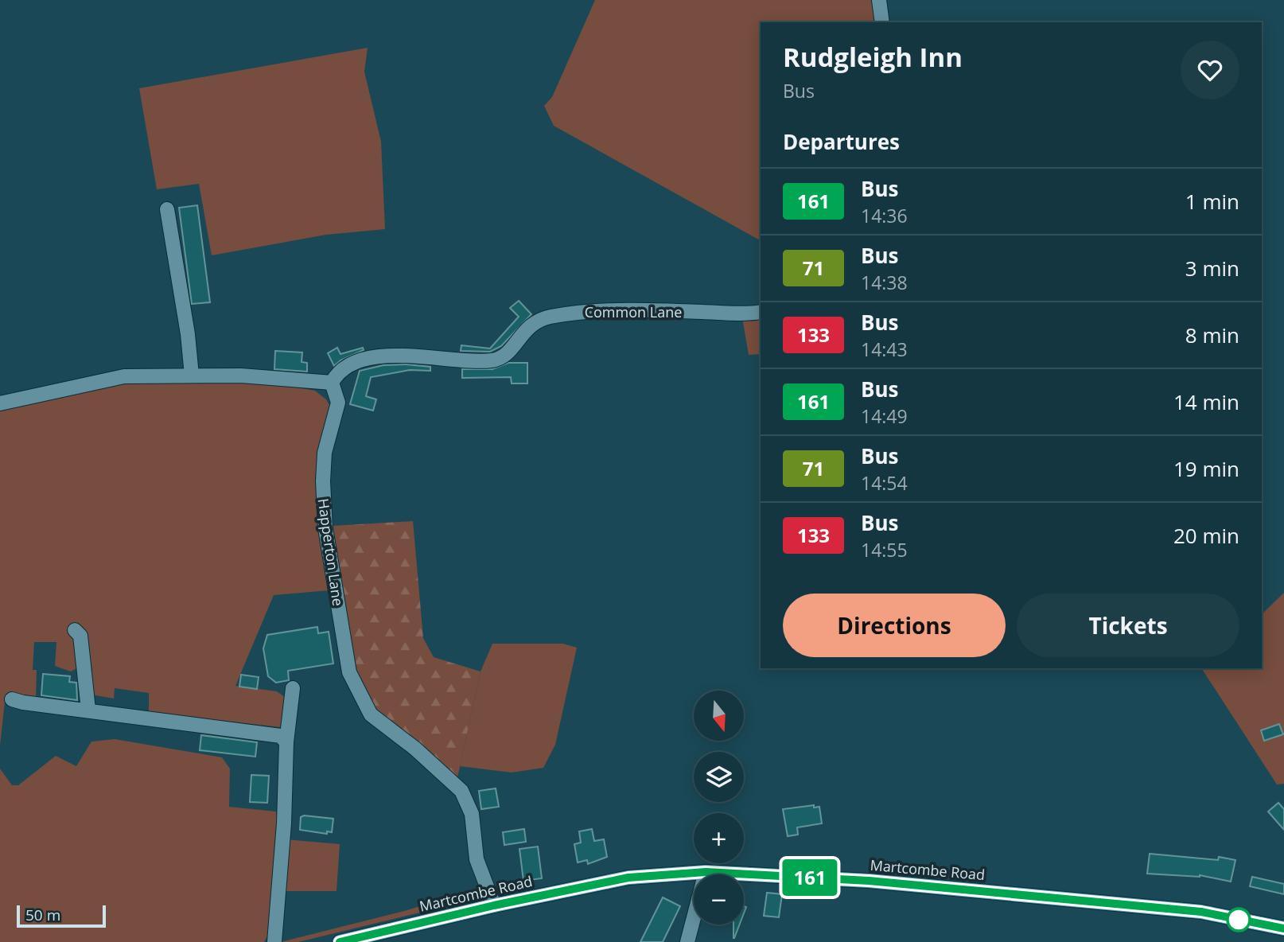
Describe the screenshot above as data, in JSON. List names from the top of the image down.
{
  "streets": {
    "main road": ["Martcombe Road"],
    "street": ["Common Lane", "Happerton Lane"]
  },
  "crossings": [
    ["Common Lane", "Happerton Lane"],
    ["Happerton Lane", "Martcombe Road"]
  ],
  "lines": ["bus line 161"],
  "scale_bar": "50 m",
  "north": "bottom",
  "page": {
    "on_map": "161",
    "heading": [
      ["Rudgleigh Inn", "Bus"],
      "Departures"
    ],
    "list": [
      {
        "mark": "161",
        "name": "Bus",
        "note": "14:36",
        "value": "1 min"
      },
      {
        "mark": "71",
        "name": "Bus",
        "note": "14:38",
        "value": "3 min"
      },
      {
        "mark": "133",
        "name": "Bus",
        "note": "14:43",
        "value": "8 min"
      },
      {
        "mark": "161",
        "name": "Bus",
        "note": "14:49",
        "value": "14 min"
      },
      {
        "mark": "71",
        "name": "Bus",
        "note": "14:54",
        "value": "19 min"
      },
      {
        "mark": "133",
        "name": "Bus",
        "note": "14:55",
        "value": "20 min"
      }
    ],
    "buttons": ["Directions", "Tickets"],
    "map_buttons": ["+", "−"],
    "scale": "50 m"
  }
}
